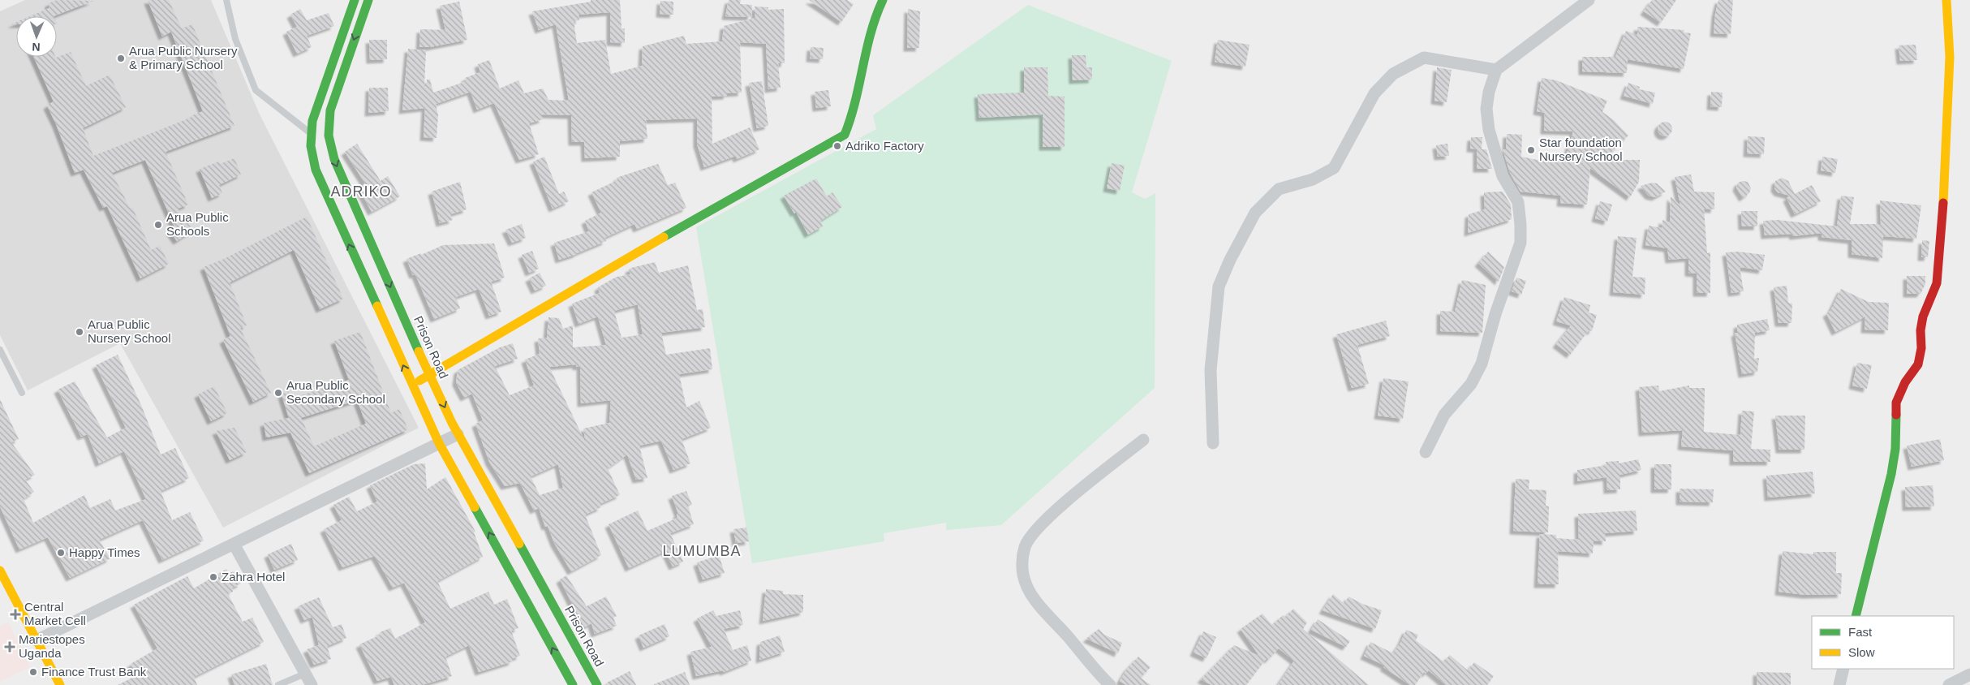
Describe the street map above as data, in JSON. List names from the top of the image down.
{
  "streets": {
    "street": ["Prison Road"]
  },
  "districts": ["ADRIKO", "LUMUMBA"],
  "places": {
    "other": [
      "Arua Public Nursery & Primary School",
      "Adriko Factory",
      "Star foundation Nursery School",
      "Arua Public Schools",
      "Arua Public Nursery School",
      "Arua Public Secondary School",
      "Happy Times",
      "Zahra Hotel",
      "Finance Trust Bank"
    ],
    "health": ["Central Market Cell", "Mariestopes Uganda"]
  },
  "legend": ["Fast", "Slow"],
  "north": "bottom"
}
